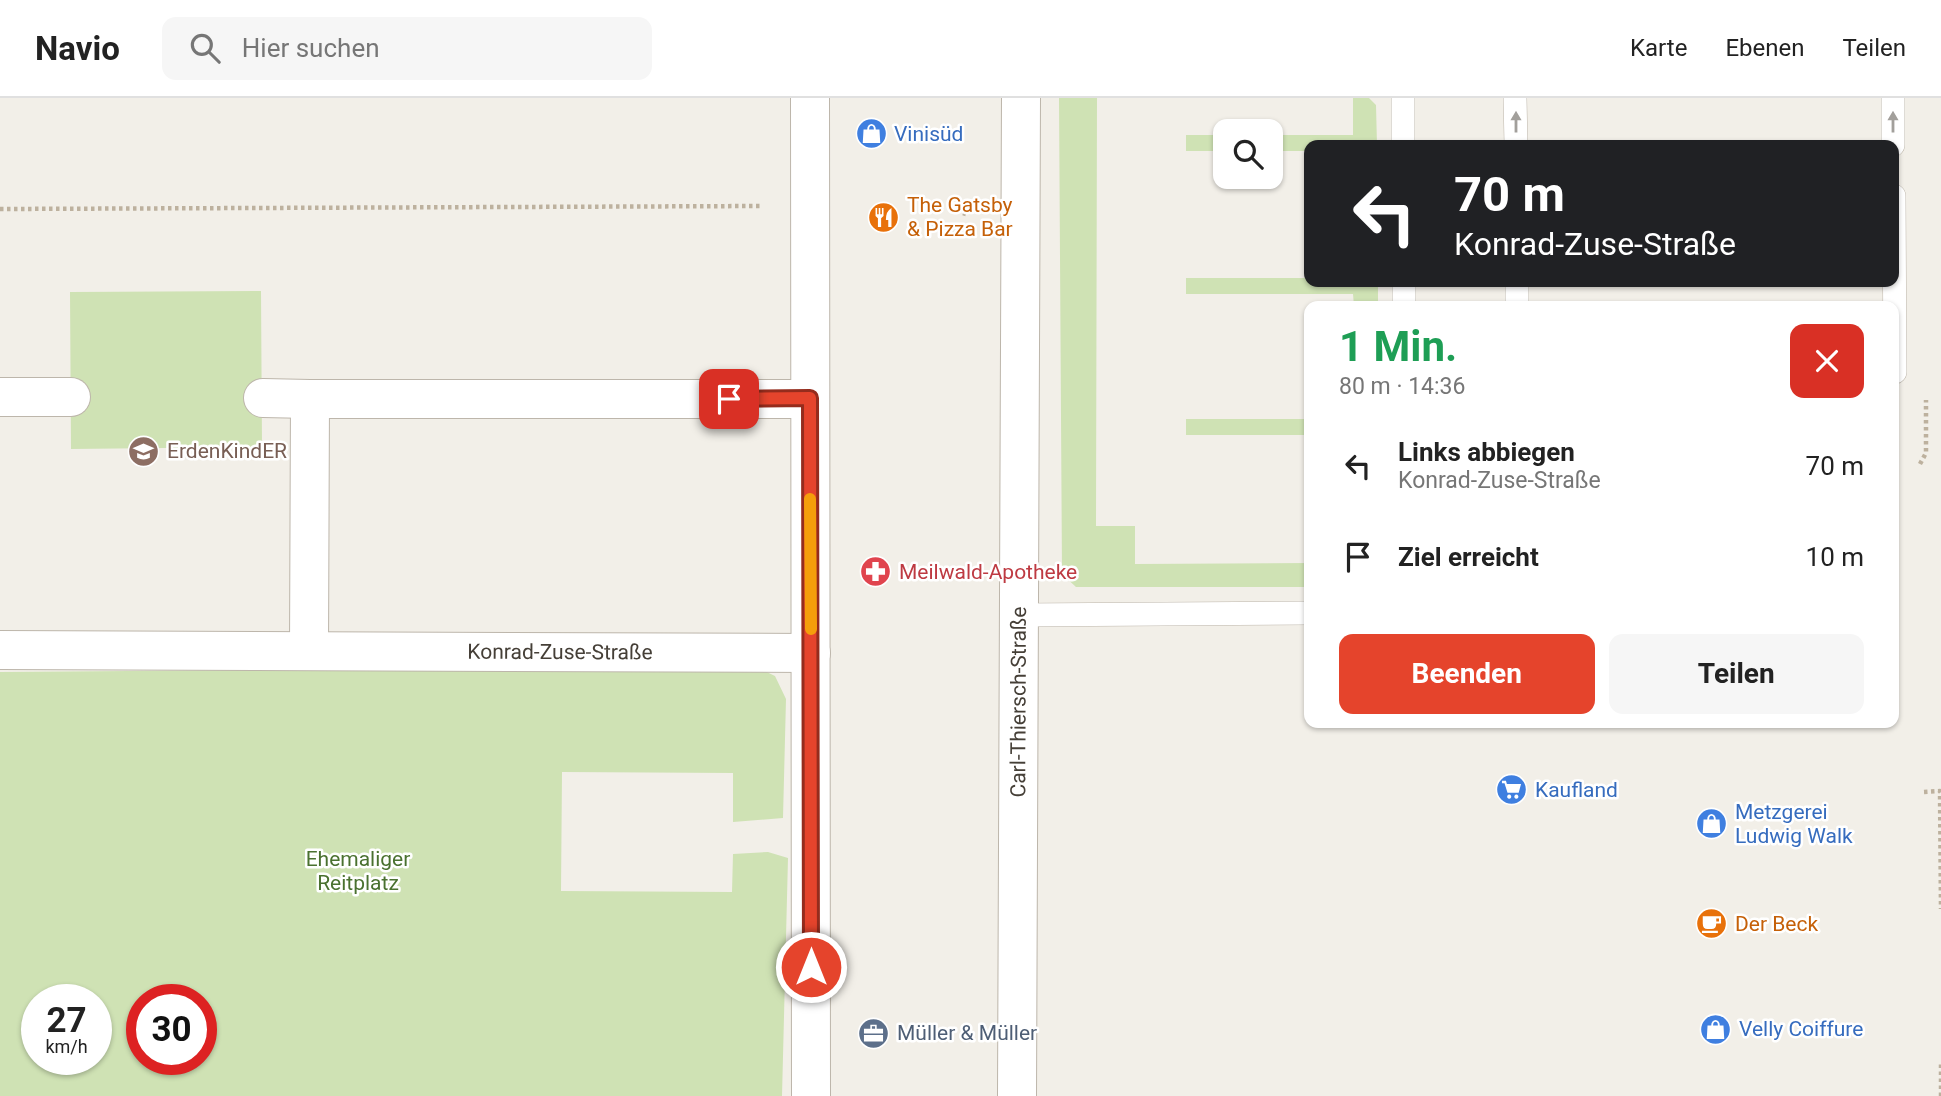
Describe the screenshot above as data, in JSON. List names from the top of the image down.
{
  "streets": {
    "street": ["Konrad-Zuse-Straße", "Carl-Thiersch-Straße"]
  },
  "parks": ["Ehemaliger Reitplatz"],
  "places": {
    "shop": ["Vinisüd", "Metzgerei Ludwig Walk", "Velly Coiffure"],
    "restaurant": ["The Gatsby & Pizza Bar"],
    "school or university": ["ErdenKindER"],
    "pharmacy": ["Meilwald-Apotheke"],
    "supermarket": ["Kaufland"],
    "cafe": ["Der Beck"],
    "office": ["Müller & Müller"]
  },
  "page": {
    "header": "Navio",
    "search": "Hier suchen",
    "nav": ["Karte", "Ebenen", "Teilen"],
    "turn": ["70 m", "Konrad-Zuse-Straße"],
    "heading": ["1 Min.", "80 m · 14:36"],
    "list": [
      {
        "name": "Links abbiegen",
        "note": "Konrad-Zuse-Straße",
        "value": "70 m"
      },
      {
        "name": "Ziel erreicht",
        "value": "10 m"
      }
    ],
    "buttons": ["Beenden", "Teilen"],
    "speed": "27 km/h",
    "limit": "30"
  }
}
